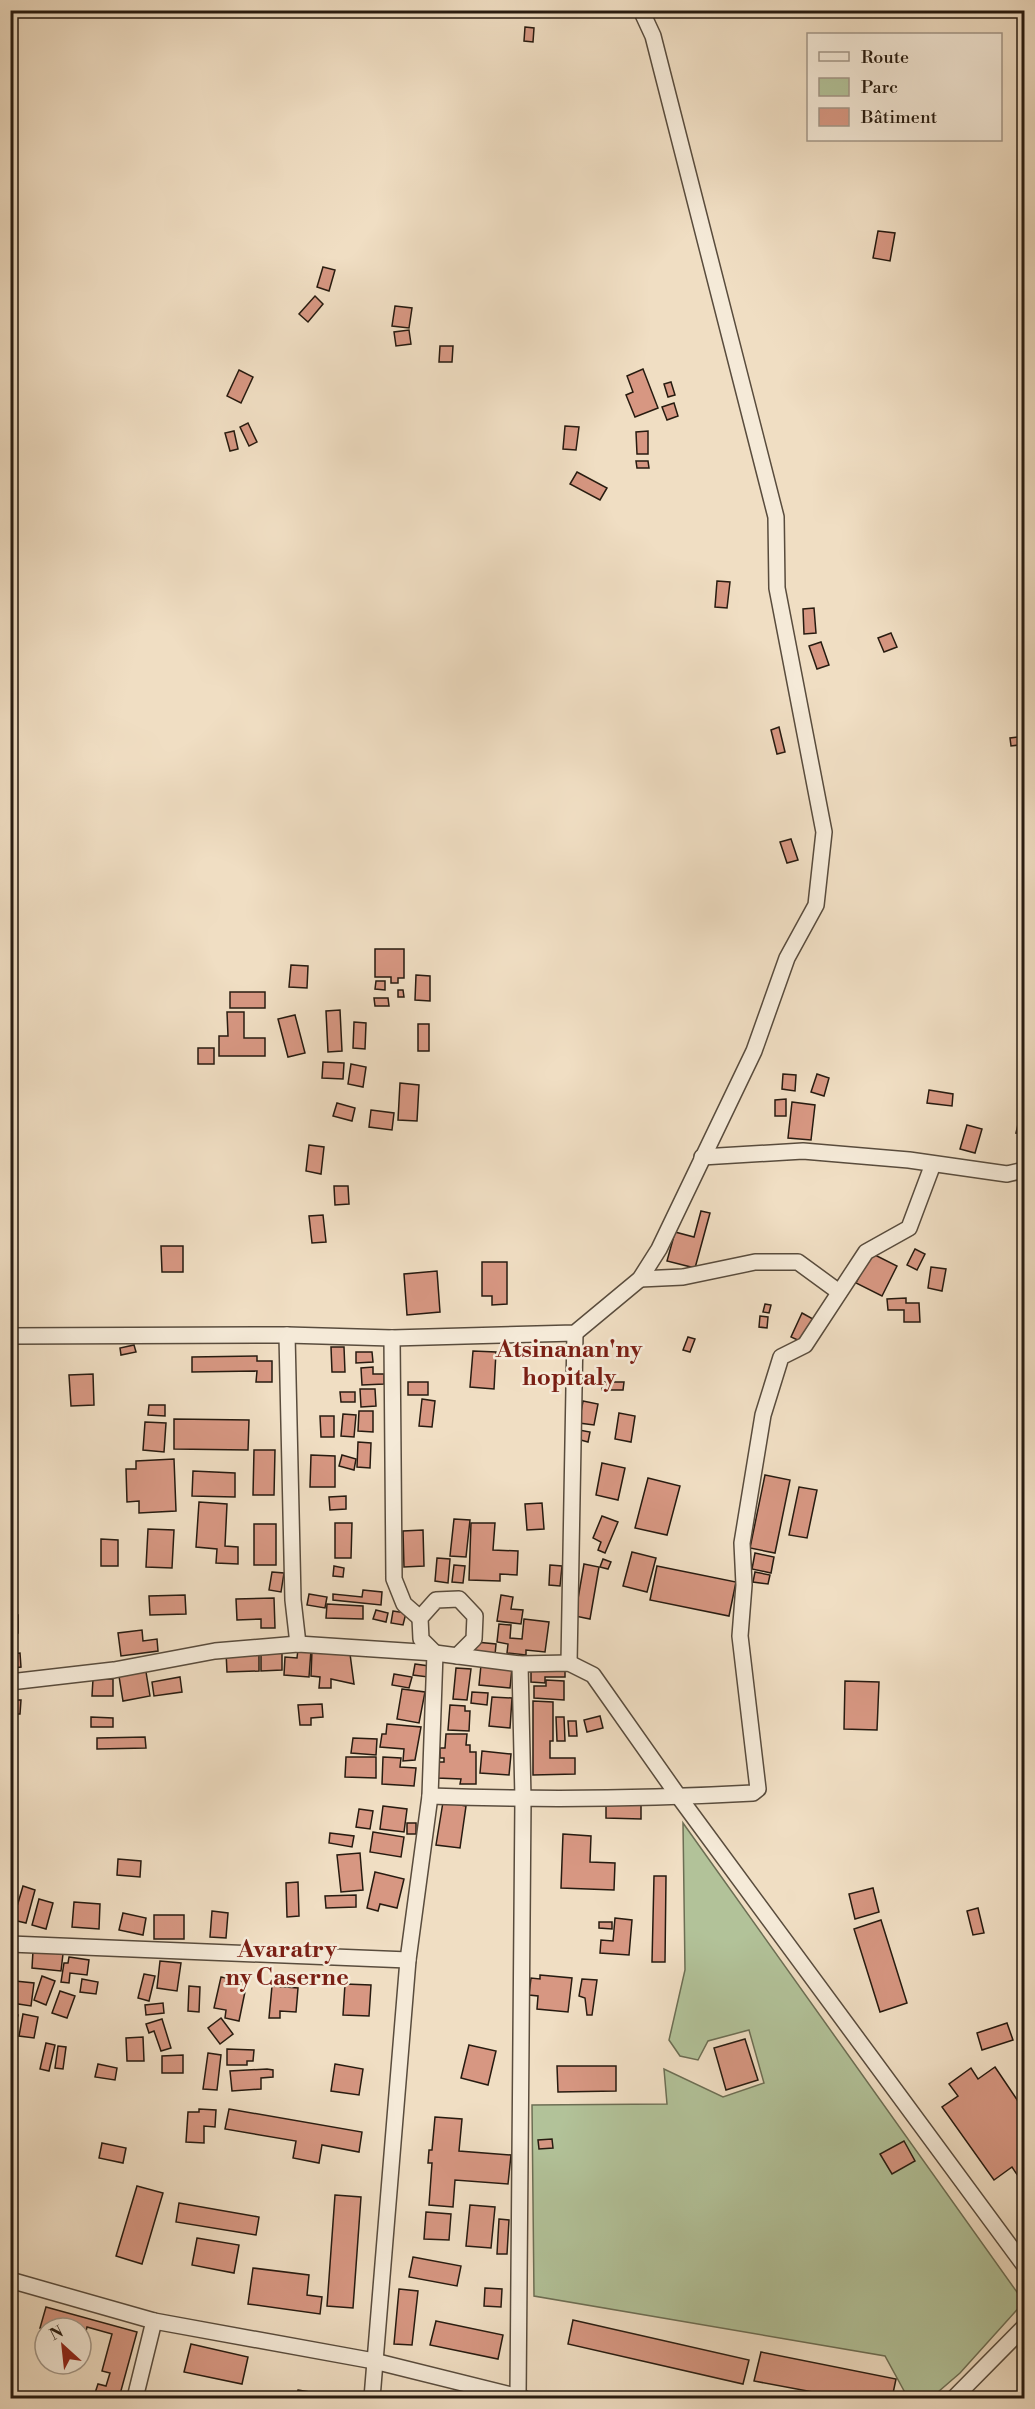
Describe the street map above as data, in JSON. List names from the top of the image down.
{
  "districts": ["Atsinanan'ny hopitaly", "Avaratry ny Caserne"],
  "legend": ["Route", "Parc", "Bâtiment"],
  "north": "top left"
}
